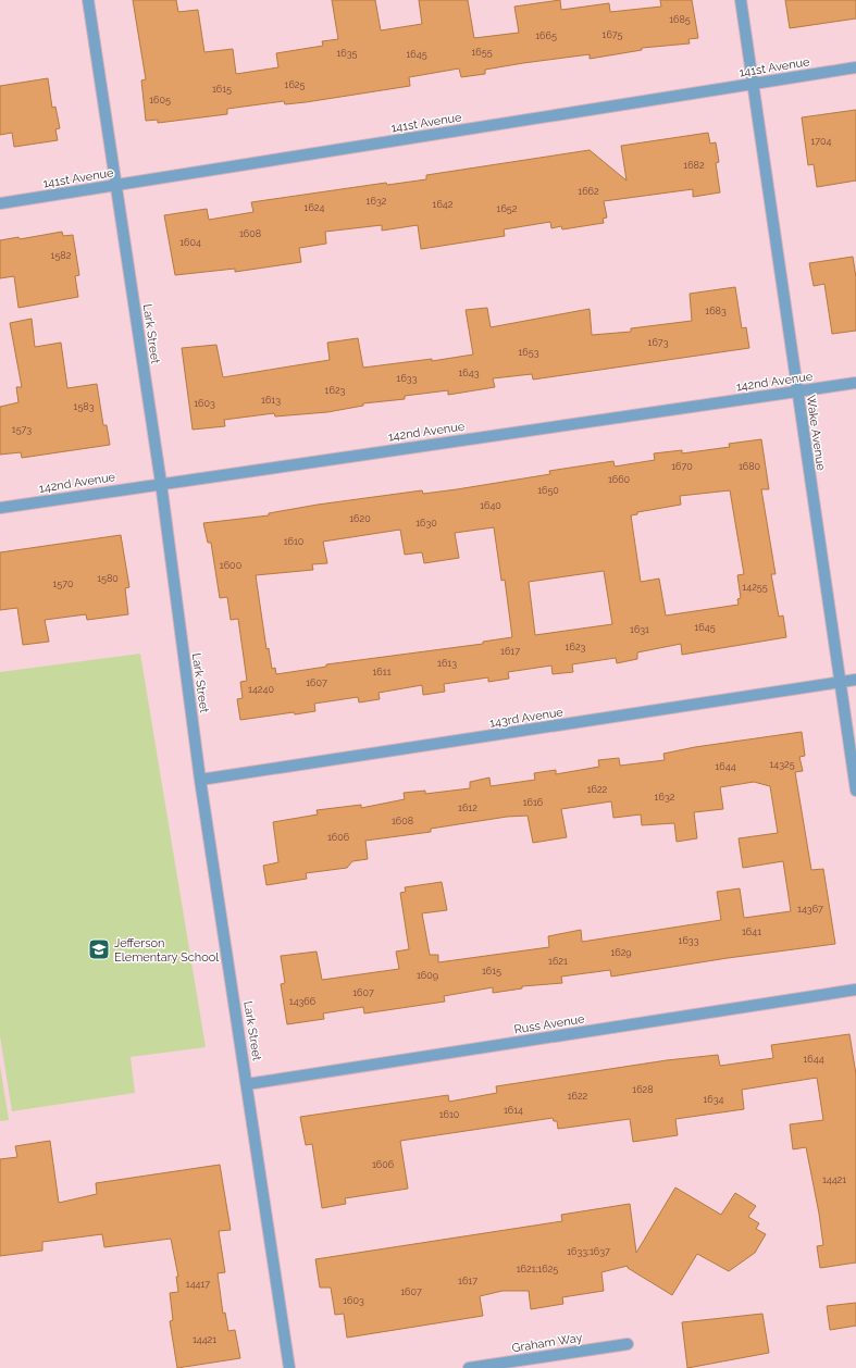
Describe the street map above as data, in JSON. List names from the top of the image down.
{
  "streets": {
    "street": [
      "141st Avenue",
      "Lark Street",
      "142nd Avenue",
      "Wake Avenue",
      "143rd Avenue",
      "Russ Avenue",
      "Graham Way"
    ]
  },
  "crossings": [
    ["141st Avenue", "Lark Street"],
    ["141st Avenue", "Wake Avenue"],
    ["Lark Street", "142nd Avenue"],
    ["Lark Street", "143rd Avenue"],
    ["Lark Street", "Russ Avenue"],
    ["142nd Avenue", "Wake Avenue"],
    ["Wake Avenue", "143rd Avenue"]
  ],
  "places": {
    "school or university": ["Jefferson Elementary School"]
  },
  "house_numbers": [
    "1685",
    "1675",
    "1665",
    "1655",
    "1635",
    "1645",
    "1625",
    "1615",
    "1605",
    "1704",
    "1682",
    "1662",
    "1632",
    "1642",
    "1624",
    "1652",
    "1608",
    "1604",
    "1582",
    "1683",
    "1673",
    "1653",
    "1643",
    "1633",
    "1623",
    "1613",
    "1603",
    "1583",
    "1573",
    "1670",
    "1680",
    "1660",
    "1650",
    "1640",
    "1620",
    "1630",
    "1610",
    "1600",
    "1580",
    "1570",
    "14255",
    "1645",
    "1631",
    "1623",
    "1617",
    "1613",
    "1611",
    "1607",
    "14240",
    "14325",
    "1644",
    "1622",
    "1632",
    "1616",
    "1612",
    "1608",
    "1606",
    "14367",
    "1641",
    "1633",
    "1629",
    "1621",
    "1615",
    "1609",
    "1607",
    "14366",
    "1644",
    "1628",
    "1622",
    "1634",
    "1614",
    "1610",
    "1606",
    "14421",
    "1633;1637",
    "1621;1625",
    "1617",
    "14417",
    "1607",
    "1603",
    "14421"
  ]
}
